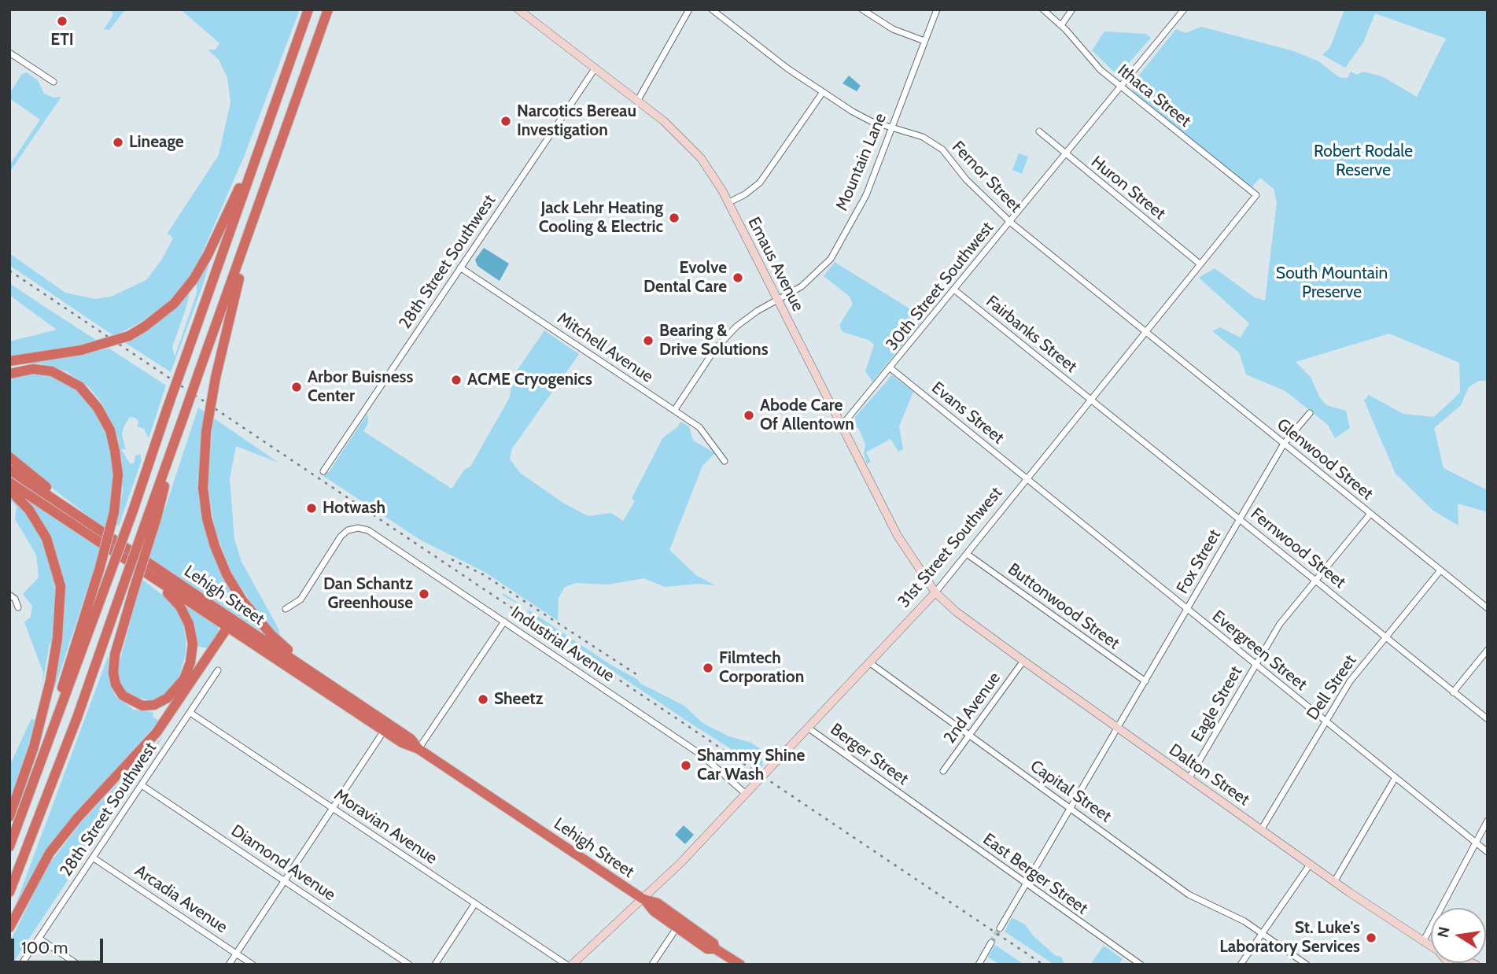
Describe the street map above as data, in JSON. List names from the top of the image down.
{
  "streets": {
    "highway": ["Lehigh Street"],
    "main road": ["Emaus Avenue", "31st Street Southwest", "Dalton Street"],
    "street": [
      "Ithaca Street",
      "Mountain Lane",
      "Fernor Street",
      "Huron Street",
      "28th Street Southwest",
      "30th Street Southwest",
      "Fairbanks Street",
      "Mitchell Avenue",
      "Evans Street",
      "Glenwood Street",
      "Fernwood Street",
      "Fox Street",
      "Buttonwood Street",
      "Industrial Avenue",
      "Evergreen Street",
      "Dell Street",
      "Eagle Street",
      "2nd Avenue",
      "Berger Street",
      "Capital Street",
      "Moravian Avenue",
      "Diamond Avenue",
      "East Berger Street",
      "Arcadia Avenue"
    ]
  },
  "crossings": [
    ["Ithaca Street", "30th Street Southwest"],
    ["Ithaca Street", "31st Street Southwest"],
    ["Mountain Lane", "Fernor Street"],
    ["Mountain Lane", "Emaus Avenue"],
    ["Mountain Lane", "Mitchell Avenue"],
    ["Fernor Street", "30th Street Southwest"],
    ["Fernor Street", "Glenwood Street"],
    ["Fernor Street", "31st Street Southwest"],
    ["Huron Street", "30th Street Southwest"],
    ["Huron Street", "31st Street Southwest"],
    ["28th Street Southwest", "Emaus Avenue"],
    ["28th Street Southwest", "Mitchell Avenue"],
    ["28th Street Southwest", "Moravian Avenue"],
    ["28th Street Southwest", "Diamond Avenue"],
    ["28th Street Southwest", "Arcadia Avenue"],
    ["Emaus Avenue", "30th Street Southwest"],
    ["Emaus Avenue", "31st Street Southwest"],
    ["Emaus Avenue", "Dalton Street"],
    ["30th Street Southwest", "Fairbanks Street"],
    ["30th Street Southwest", "Evans Street"],
    ["Fairbanks Street", "31st Street Southwest"],
    ["Fairbanks Street", "Fernwood Street"],
    ["Evans Street", "31st Street Southwest"],
    ["Evans Street", "Evergreen Street"],
    ["Glenwood Street", "31st Street Southwest"],
    ["Glenwood Street", "Fox Street"],
    ["Glenwood Street", "Dell Street"],
    ["Glenwood Street", "Eagle Street"],
    ["31st Street Southwest", "Fernwood Street"],
    ["31st Street Southwest", "Lehigh Street"],
    ["31st Street Southwest", "Buttonwood Street"],
    ["31st Street Southwest", "Industrial Avenue"],
    ["31st Street Southwest", "Evergreen Street"],
    ["31st Street Southwest", "Berger Street"],
    ["31st Street Southwest", "Dalton Street"],
    ["31st Street Southwest", "Capital Street"],
    ["Fernwood Street", "Fox Street"],
    ["Fernwood Street", "Dell Street"],
    ["Fernwood Street", "Eagle Street"],
    ["Fox Street", "Buttonwood Street"],
    ["Fox Street", "Evergreen Street"],
    ["Fox Street", "Dalton Street"],
    ["Fox Street", "Capital Street"],
    ["Fox Street", "East Berger Street"],
    ["Evergreen Street", "Dell Street"],
    ["Evergreen Street", "Eagle Street"],
    ["Dell Street", "Dalton Street"],
    ["Eagle Street", "Dalton Street"],
    ["2nd Avenue", "Dalton Street"],
    ["2nd Avenue", "Capital Street"],
    ["Berger Street", "East Berger Street"]
  ],
  "parks": ["Robert Rodale Reserve", "South Mountain Preserve"],
  "places": [
    "ETI",
    "Narcotics Bereau Investigation",
    "Lineage",
    "Jack Lehr Heating Cooling & Electric",
    "Evolve Dental Care",
    "Bearing & Drive Solutions",
    "ACME Cryogenics",
    "Arbor Buisness Center",
    "Abode Care Of Allentown",
    "Hotwash",
    "Dan Schantz Greenhouse",
    "Filmtech Corporation",
    "Sheetz",
    "Shammy Shine Car Wash",
    "St. Luke's Laboratory Services"
  ],
  "scale_bar": "100 m",
  "north": "left"
}
